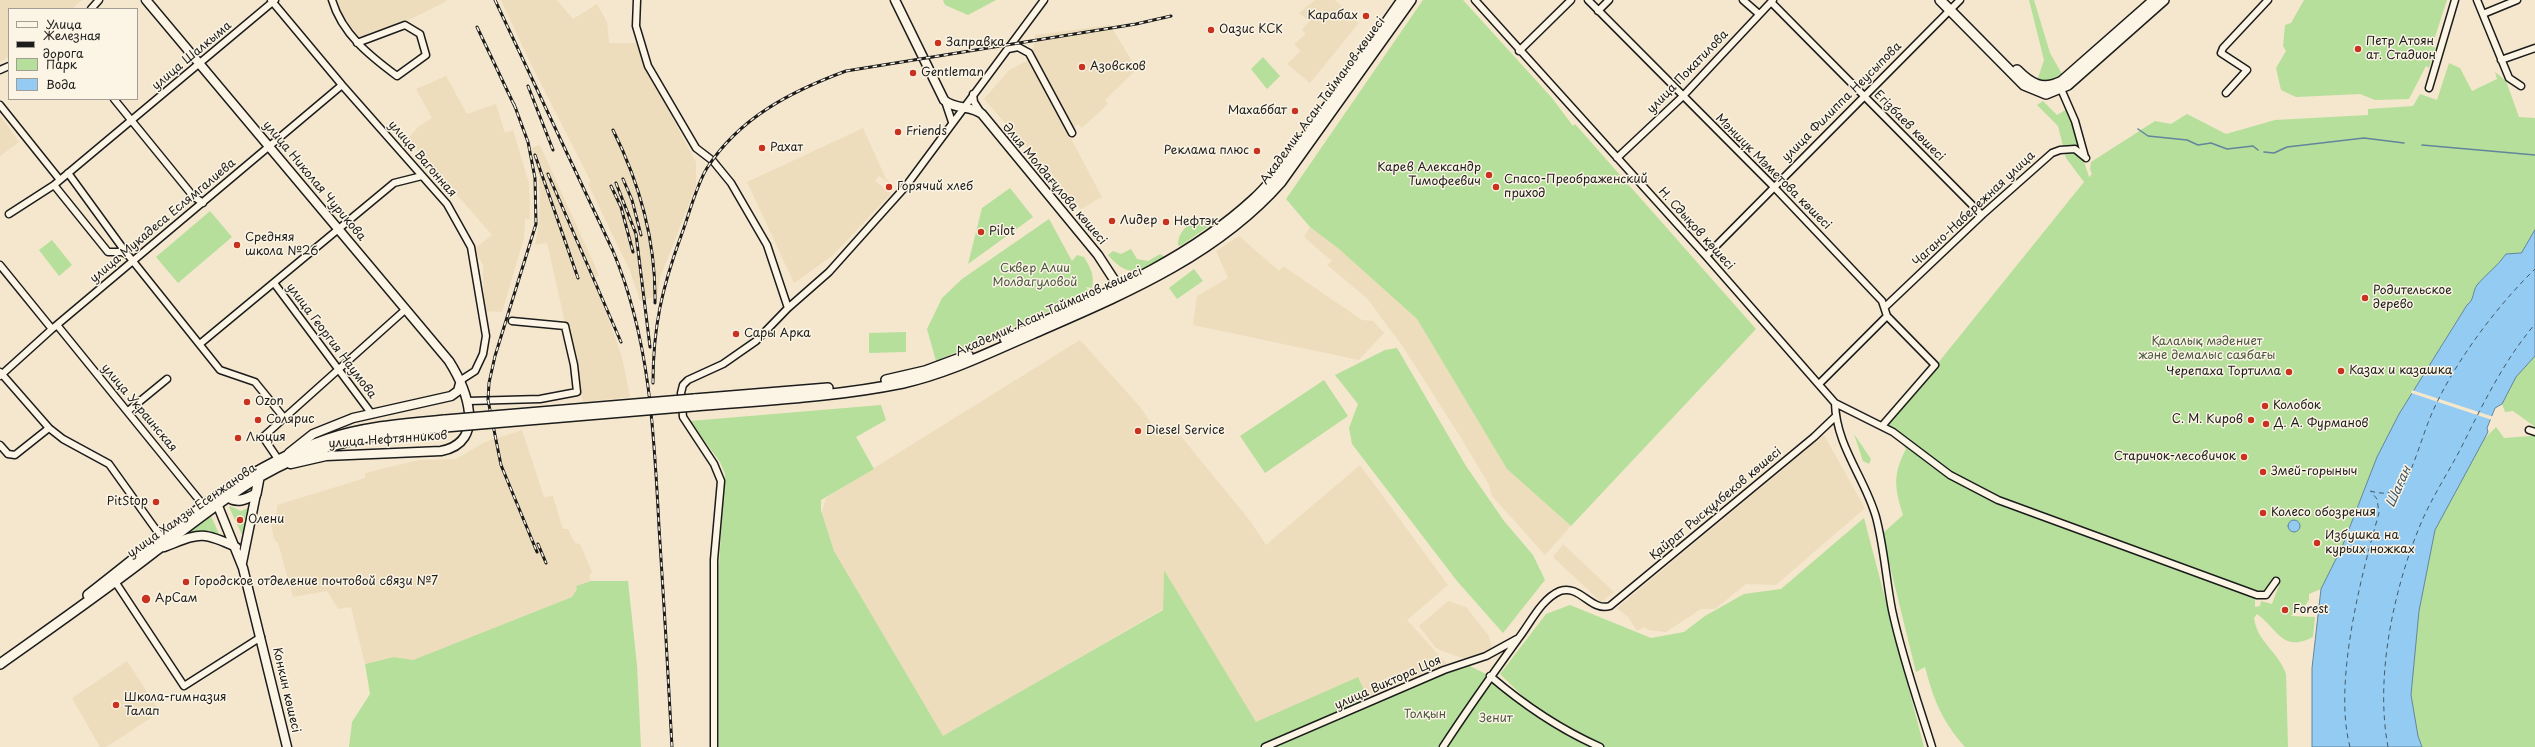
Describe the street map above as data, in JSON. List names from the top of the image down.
{
  "streets": {
    "main road": ["Академик Асан Тайманов көшесі", "улица Хамзы Есенжанова"],
    "street": [
      "улица Шалкыма",
      "улица Покатилова",
      "улица Филиппа Неусыпова",
      "Егізбаев көшесі",
      "улица Вагонная",
      "Мәншүк Мәметова көшесі",
      "улица Николая Чурикова",
      "Әлия Молдағұлова көшесі",
      "Чагано-Набережная улица",
      "улица Мукадеса Еслямгалиева",
      "Н. Сдықов көшесі",
      "улица Георгия Наумова",
      "улица Украинская",
      "улица Нефтянников",
      "Қайрат Рысқұлбеков көшесі",
      "улица Виктора Цоя",
      "Конкин көшесі"
    ]
  },
  "crossings": [
    ["улица Шалкыма", "улица Вагонная"],
    ["улица Шалкыма", "улица Николая Чурикова"],
    ["улица Покатилова", "Егізбаев көшесі"],
    ["улица Покатилова", "Мәншүк Мәметова көшесі"],
    ["улица Покатилова", "Н. Сдықов көшесі"],
    ["Академик Асан Тайманов көшесі", "Әлия Молдағұлова көшесі"],
    ["Академик Асан Тайманов көшесі", "улица Хамзы Есенжанова"],
    ["улица Филиппа Неусыпова", "Егізбаев көшесі"],
    ["улица Филиппа Неусыпова", "Мәншүк Мәметова көшесі"],
    ["улица Филиппа Неусыпова", "Н. Сдықов көшесі"],
    ["Егізбаев көшесі", "Чагано-Набережная улица"],
    ["улица Вагонная", "улица Николая Чурикова"],
    ["улица Вагонная", "улица Мукадеса Еслямгалиева"],
    ["улица Вагонная", "улица Нефтянников"],
    ["Мәншүк Мәметова көшесі", "Чагано-Набережная улица"],
    ["улица Николая Чурикова", "улица Мукадеса Еслямгалиева"],
    ["улица Николая Чурикова", "улица Нефтянников"],
    ["улица Мукадеса Еслямгалиева", "улица Украинская"],
    ["улица Георгия Наумова", "улица Нефтянников"],
    ["улица Украинская", "улица Хамзы Есенжанова"],
    ["улица Нефтянников", "улица Хамзы Есенжанова"],
    ["Қайрат Рысқұлбеков көшесі", "улица Виктора Цоя"],
    ["улица Хамзы Есенжанова", "Конкин көшесі"]
  ],
  "water": ["Шаған"],
  "parks": [
    "Сквер Алии Молдагуловой",
    "Қалалық мәдениет және демалыс саябағы",
    "Толқын",
    "Зенит"
  ],
  "places": [
    "Карабах",
    "Оазис КСК",
    "Заправка",
    "Петр Атоян ат. Стадион",
    "Азовсков",
    "Gentleman",
    "Махаббат",
    "Friends",
    "Рахат",
    "Реклама плюс",
    "Карев Александр Тимофеевич",
    "Горячий хлеб",
    "Спасо-Преображенский приход",
    "Лидер",
    "Нефтэк",
    "Pilot",
    "Средняя школа №26",
    "Родительское дерево",
    "Сары Арка",
    "Казах и казашка",
    "Черепаха Тортилла",
    "Ozon",
    "Колобок",
    "Солярис",
    "С. М. Киров",
    "Д. А. Фурманов",
    "Diesel Service",
    "Люция",
    "Старичок-лесовичок",
    "Змей-горыныч",
    "PitStop",
    "Колесо обозрения",
    "Олени",
    "Избушка на курьих ножках",
    "Городское отделение почтовой связи №7",
    "АрСам",
    "Forest",
    "Школа-гимназия Талап"
  ],
  "legend": [
    "Улица",
    "Железная дорога",
    "Парк",
    "Вода"
  ]
}
